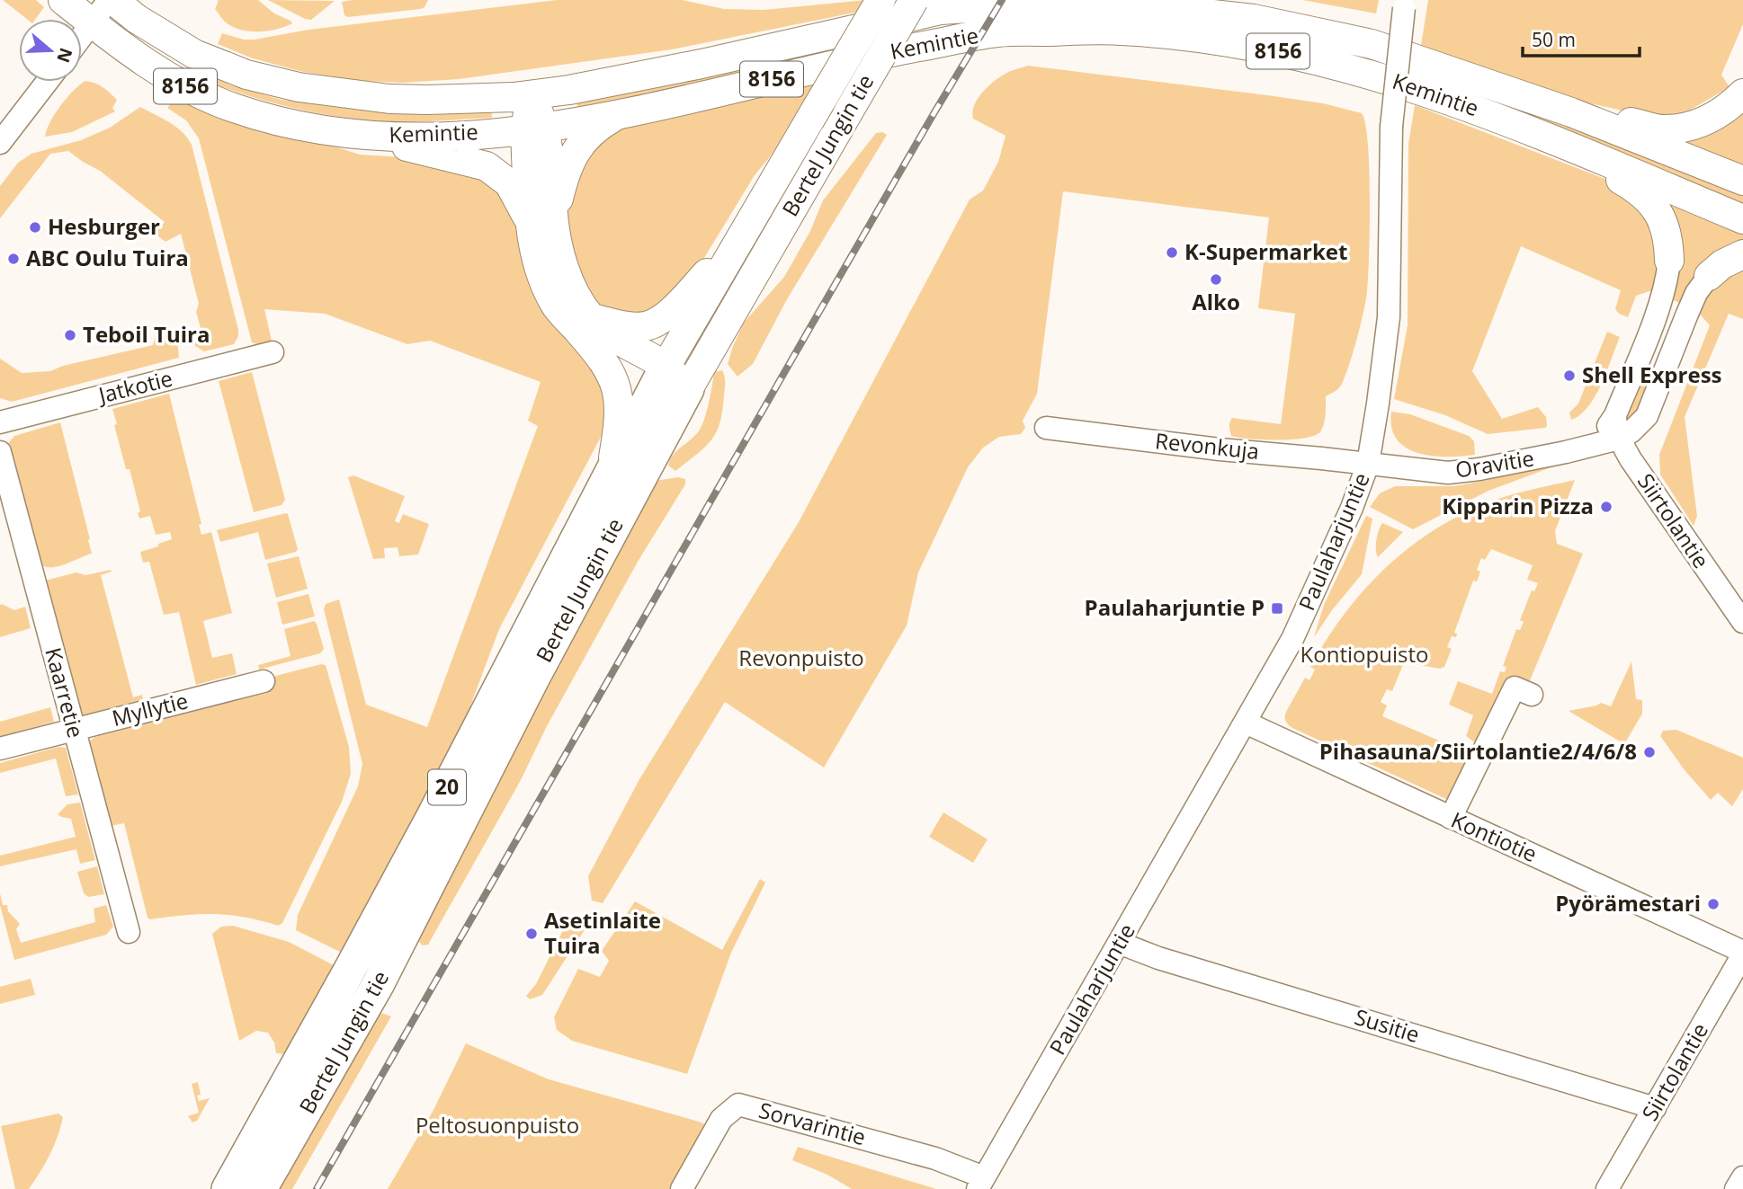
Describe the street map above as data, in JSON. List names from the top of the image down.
{
  "streets": {
    "highway": ["Bertel Jungin tie", "20"],
    "main road": ["Kemintie", "8156"],
    "street": [
      "Jatkotie",
      "Revonkuja",
      "Oravitie",
      "Siirtolantie",
      "Paulaharjuntie",
      "Kaarretie",
      "Myllytie",
      "Kontiotie",
      "Susitie",
      "Sorvarintie"
    ]
  },
  "crossings": [
    ["Revonkuja", "Oravitie"],
    ["Revonkuja", "Paulaharjuntie"],
    ["Oravitie", "Siirtolantie"],
    ["Oravitie", "Paulaharjuntie"],
    ["Siirtolantie", "Kontiotie"],
    ["Siirtolantie", "Susitie"],
    ["Paulaharjuntie", "Kontiotie"],
    ["Paulaharjuntie", "Susitie"],
    ["Paulaharjuntie", "Sorvarintie"],
    ["Kaarretie", "Myllytie"]
  ],
  "parks": ["Kontiopuisto", "Revonpuisto", "Peltosuonpuisto"],
  "places": {
    "other": [
      "Hesburger",
      "K-Supermarket",
      "ABC Oulu Tuira",
      "Alko",
      "Teboil Tuira",
      "Shell Express",
      "Kipparin Pizza",
      "Pihasauna/Siirtolantie2/4/6/8",
      "Pyörämestari",
      "Asetinlaite Tuira"
    ],
    "transit": ["Paulaharjuntie P"]
  },
  "scale_bar": "50 m",
  "north": "right"
}
